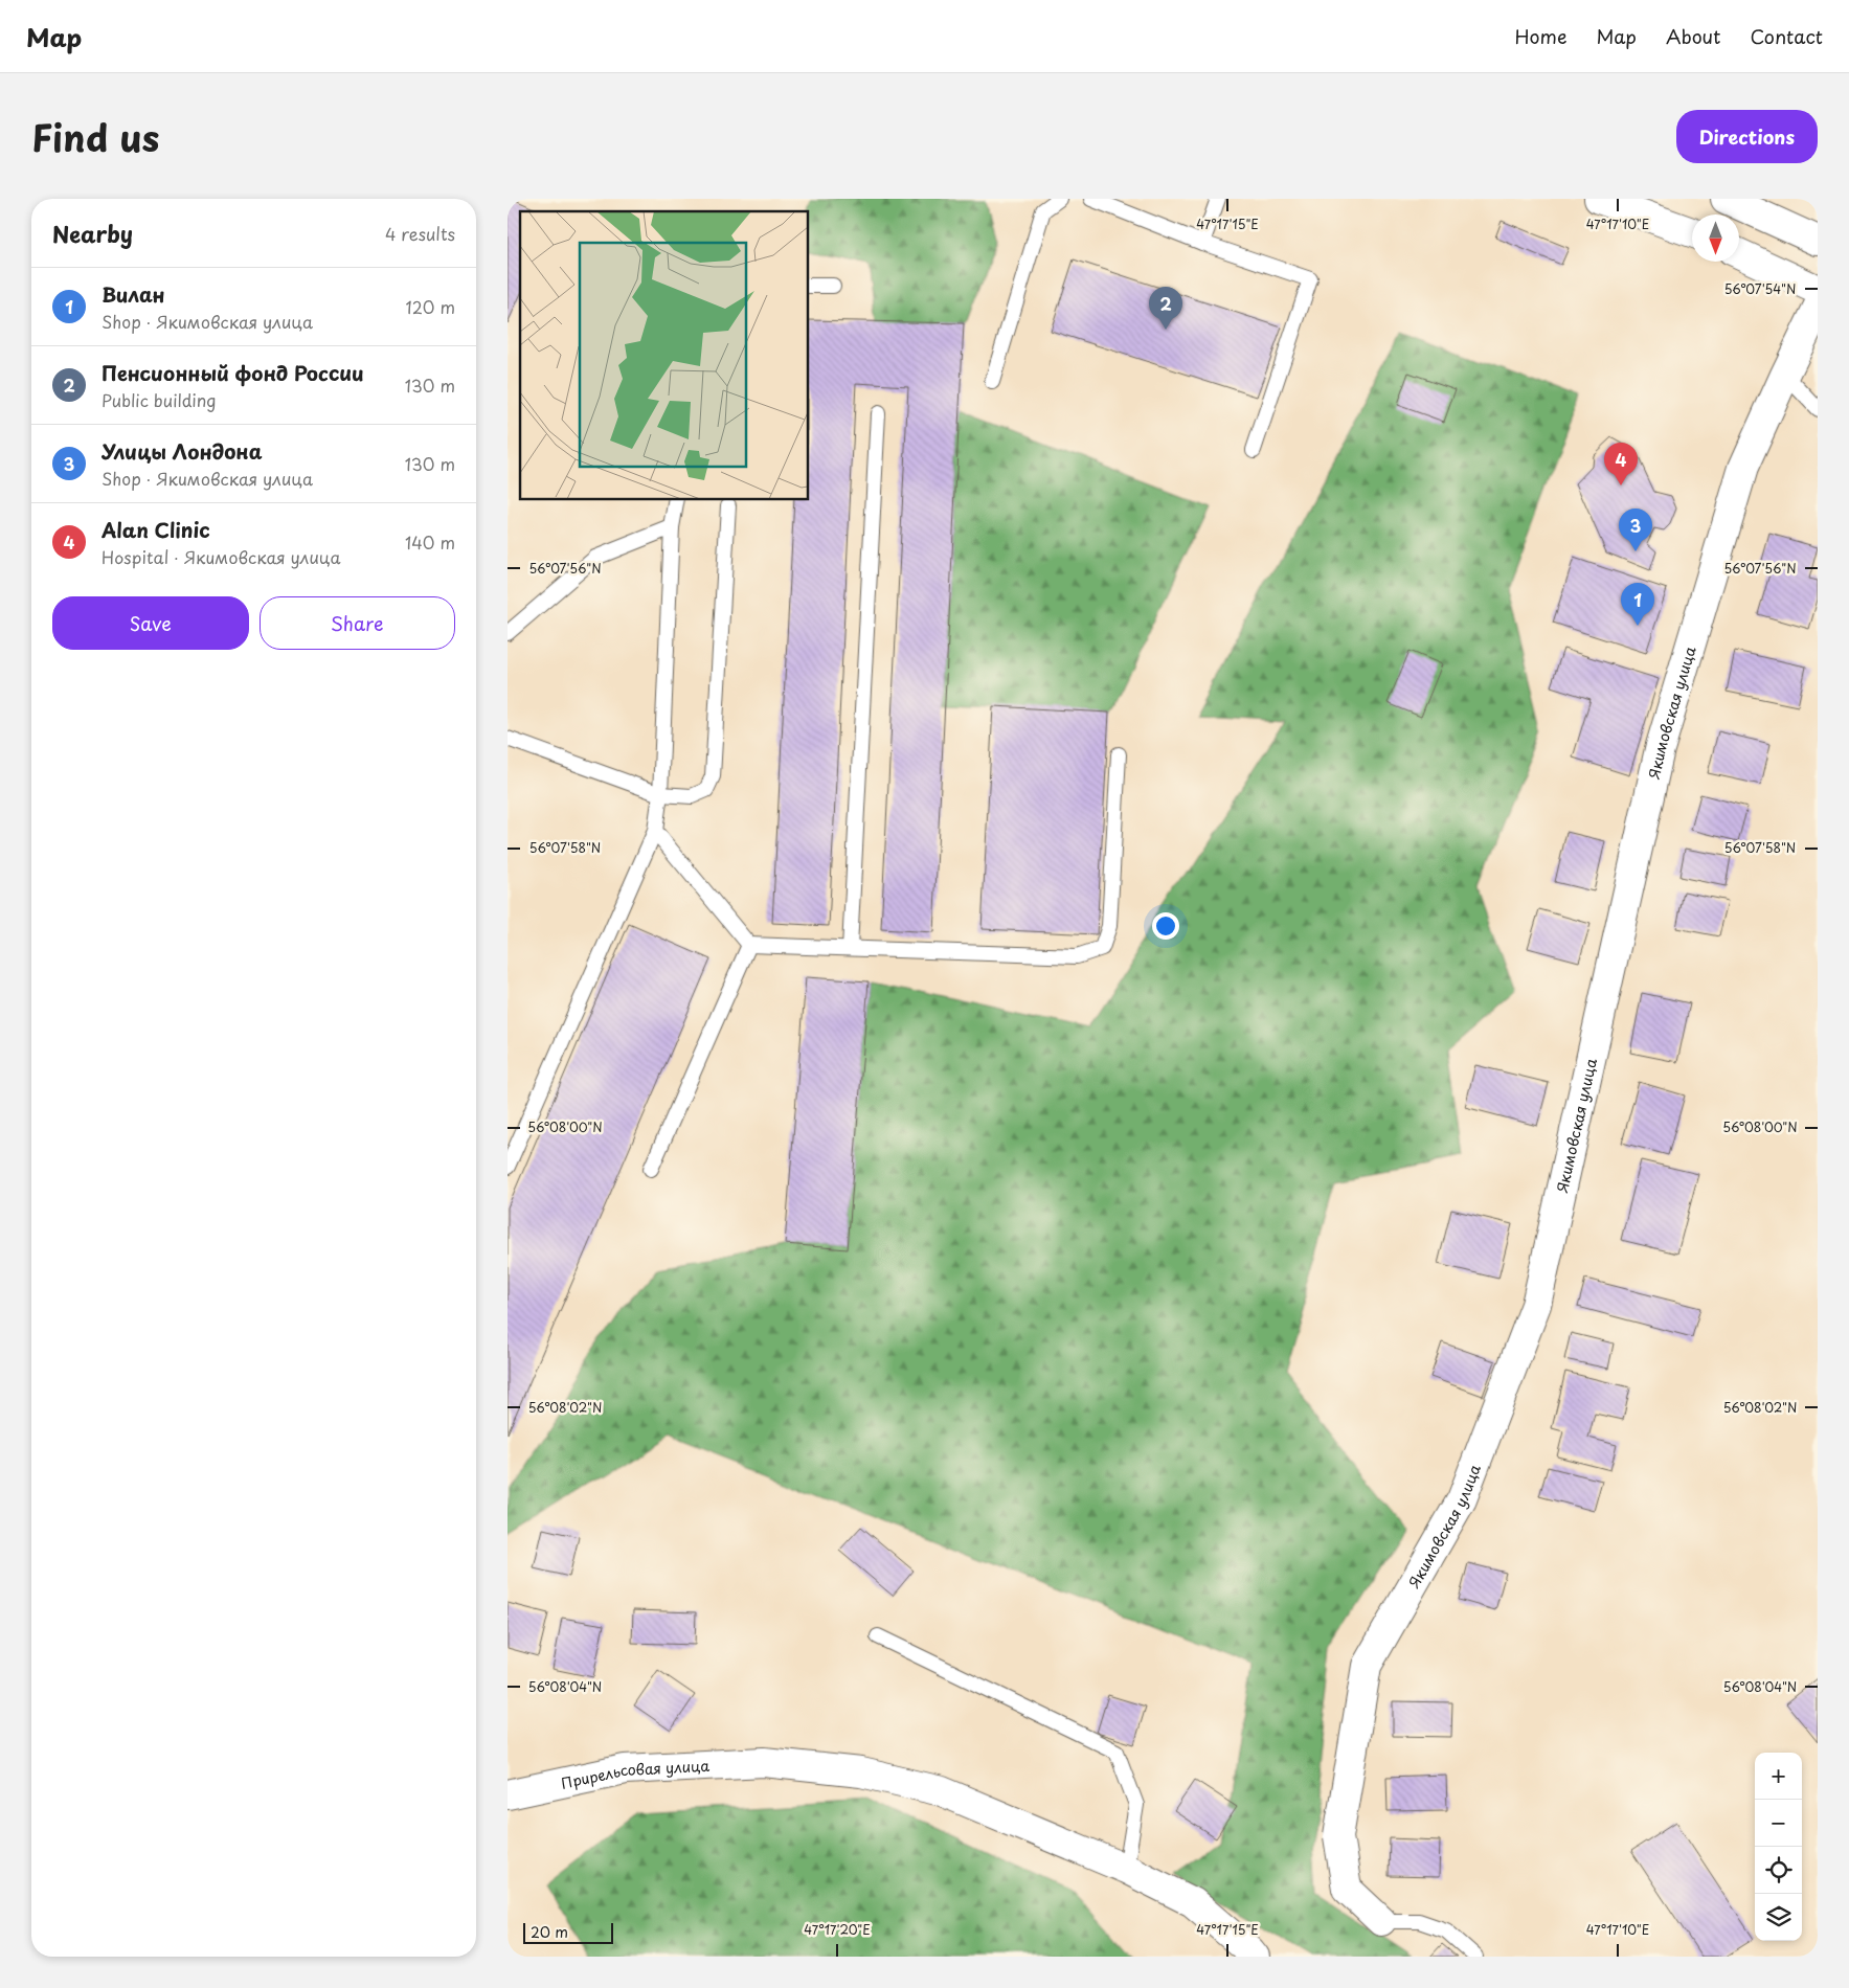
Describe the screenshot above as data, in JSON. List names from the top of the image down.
{
  "streets": {
    "street": ["Якимовская улица", "Прирельсовая улица"]
  },
  "scale_bar": "20 m",
  "north": "bottom",
  "page": {
    "header": "Map",
    "nav": [
      "Home",
      "Map",
      "About",
      "Contact"
    ],
    "title": "Find us",
    "buttons": [
      "Directions",
      ["Save", "Share"]
    ],
    "heading": ["Nearby", "4 results"],
    "list": [
      {
        "mark": "1",
        "name": "Вилан",
        "note": "Shop · Якимовская улица",
        "value": "120 m"
      },
      {
        "mark": "2",
        "name": "Пенсионный фонд России",
        "note": "Public building",
        "value": "130 m"
      },
      {
        "mark": "3",
        "name": "Улицы Лондона",
        "note": "Shop · Якимовская улица",
        "value": "130 m"
      },
      {
        "mark": "4",
        "name": "Alan Clinic",
        "note": "Hospital · Якимовская улица",
        "value": "140 m"
      }
    ],
    "pins": [
      "2",
      "4",
      "3",
      "1"
    ],
    "map_buttons": ["+", "−"],
    "scale": "20 m"
  },
  "coordinates": [
    "47°17'15\"E",
    "47°17'10\"E",
    "56°07'54\"N",
    "56°07'56\"N",
    "56°07'58\"N",
    "56°08'00\"N",
    "56°08'02\"N",
    "56°08'04\"N",
    "47°17'20\"E"
  ]
}
